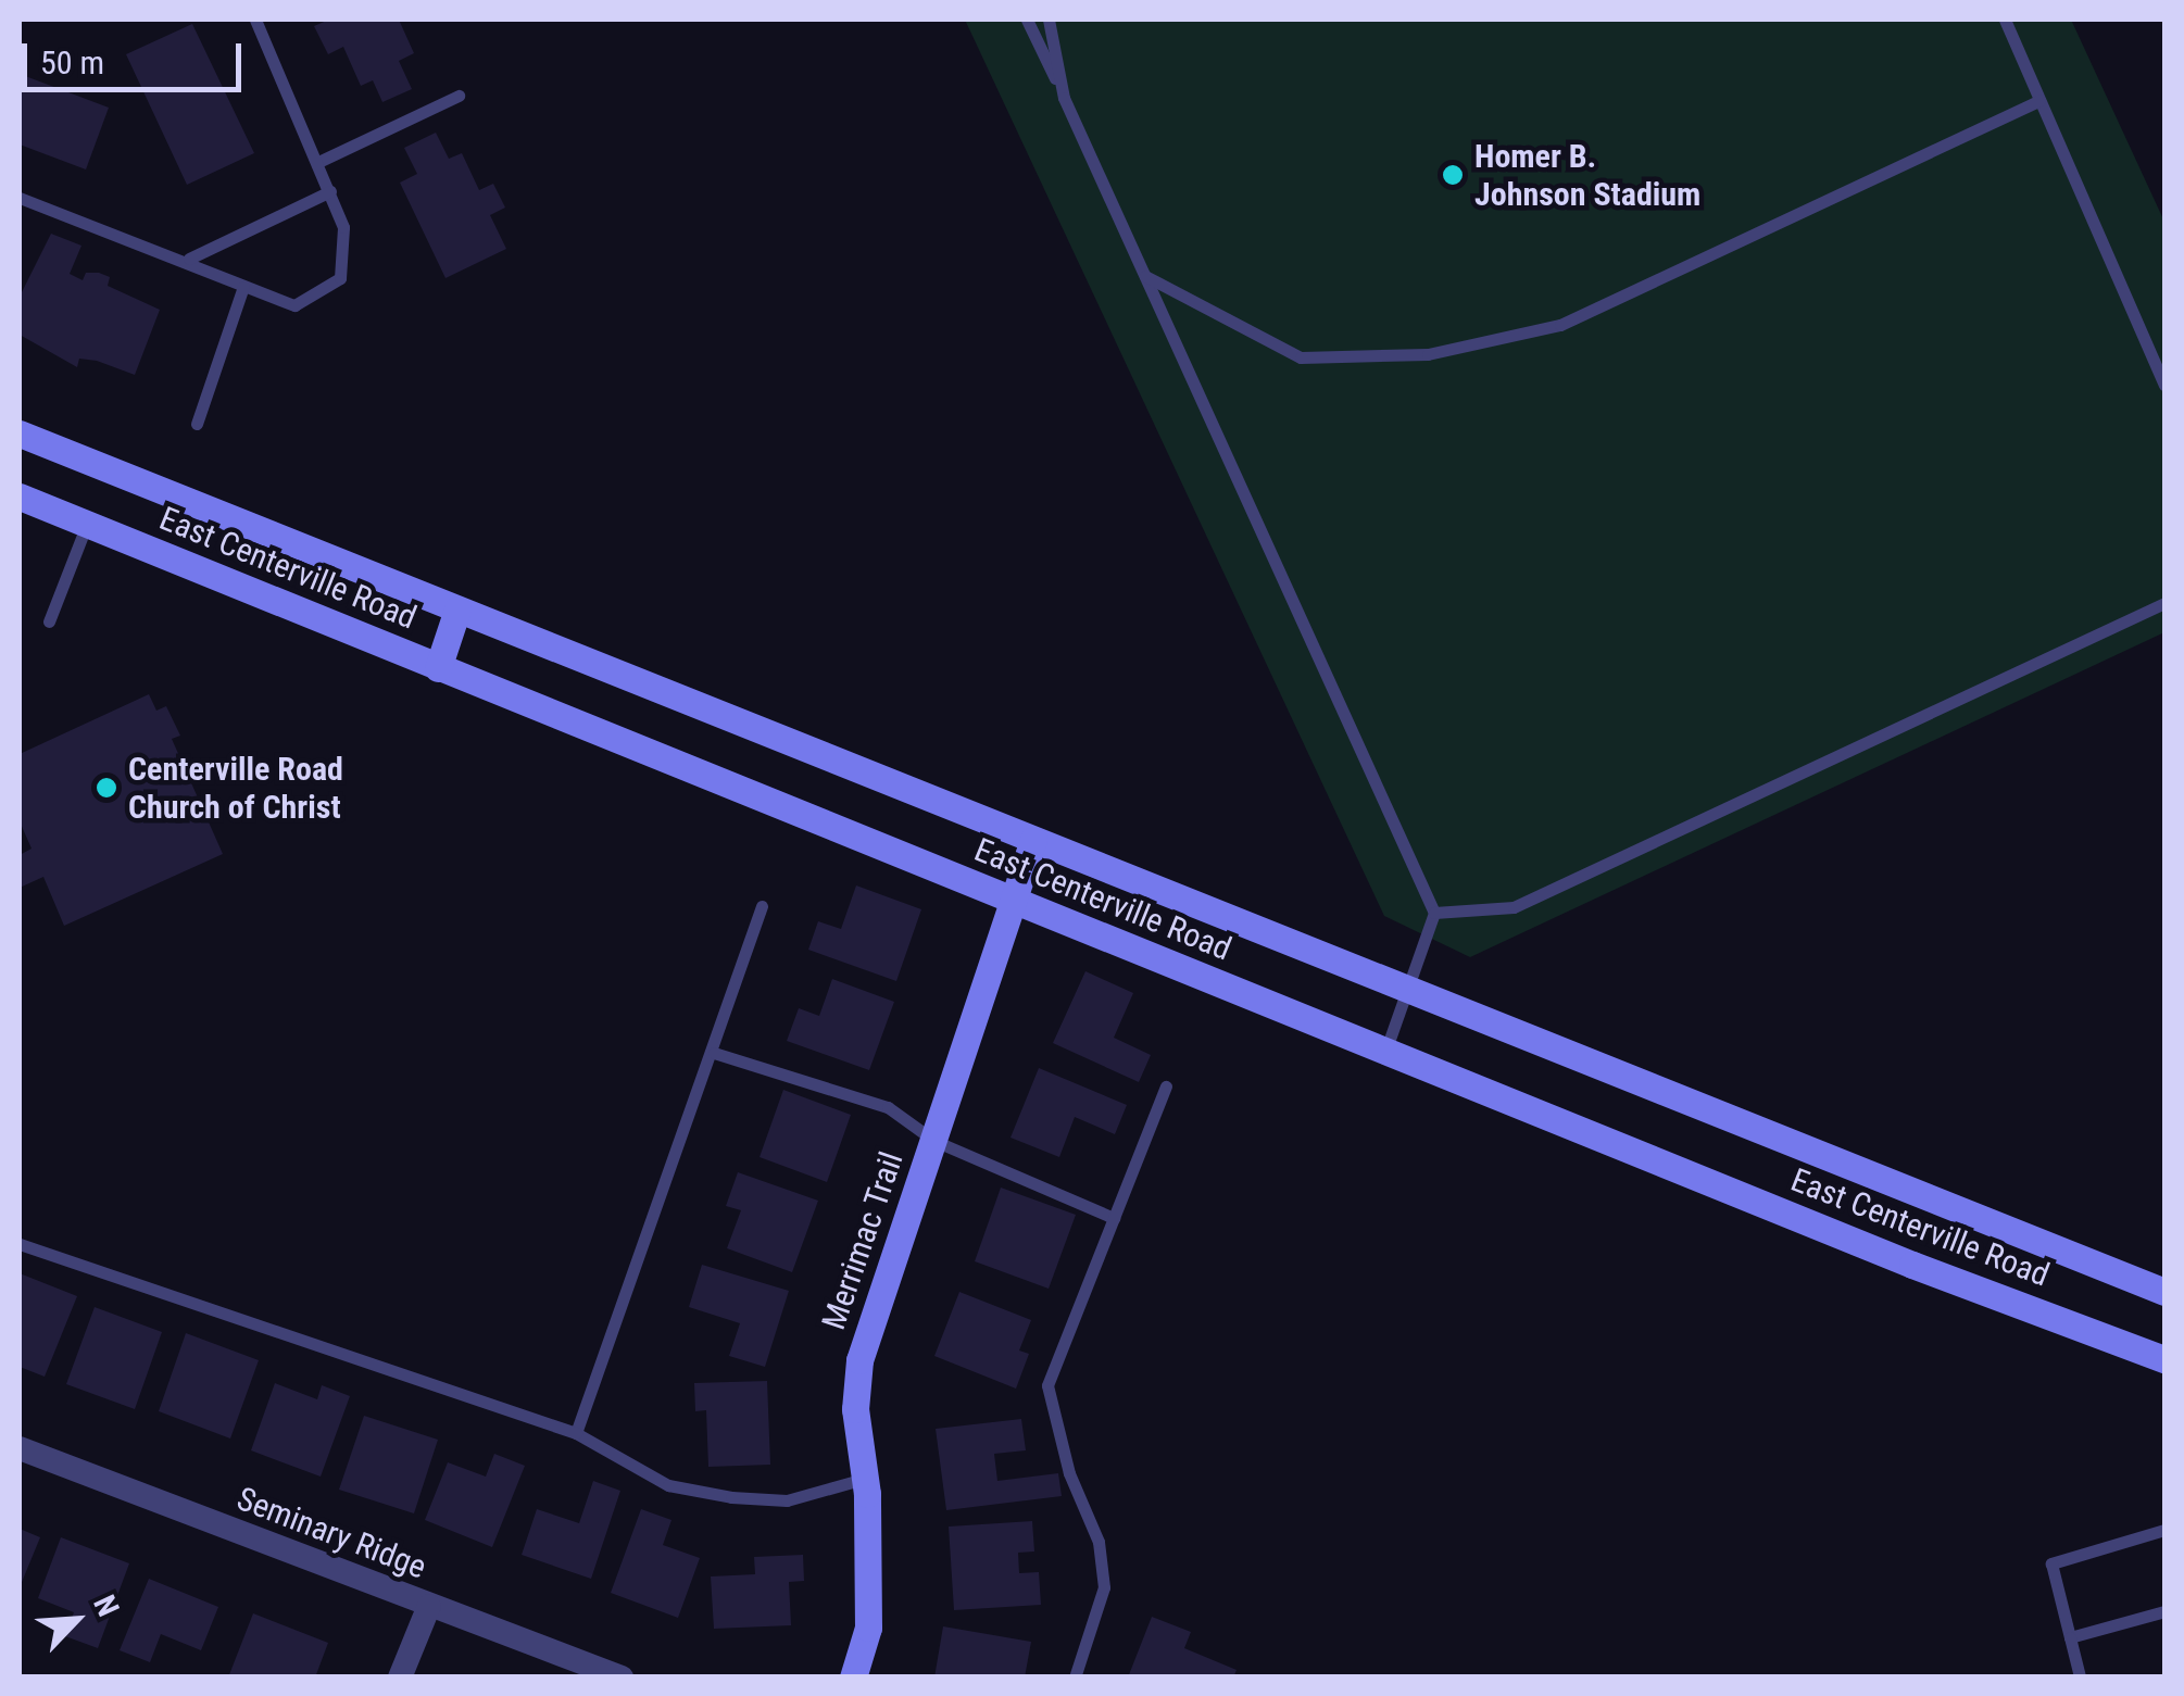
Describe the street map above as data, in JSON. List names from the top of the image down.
{
  "streets": {
    "main road": ["East Centerville Road", "Merrimac Trail"],
    "street": ["Seminary Ridge"]
  },
  "crossings": [
    ["East Centerville Road", "Merrimac Trail"]
  ],
  "places": ["Homer B. Johnson Stadium", "Centerville Road Church of Christ"],
  "scale_bar": "50 m",
  "north": "top right"
}
